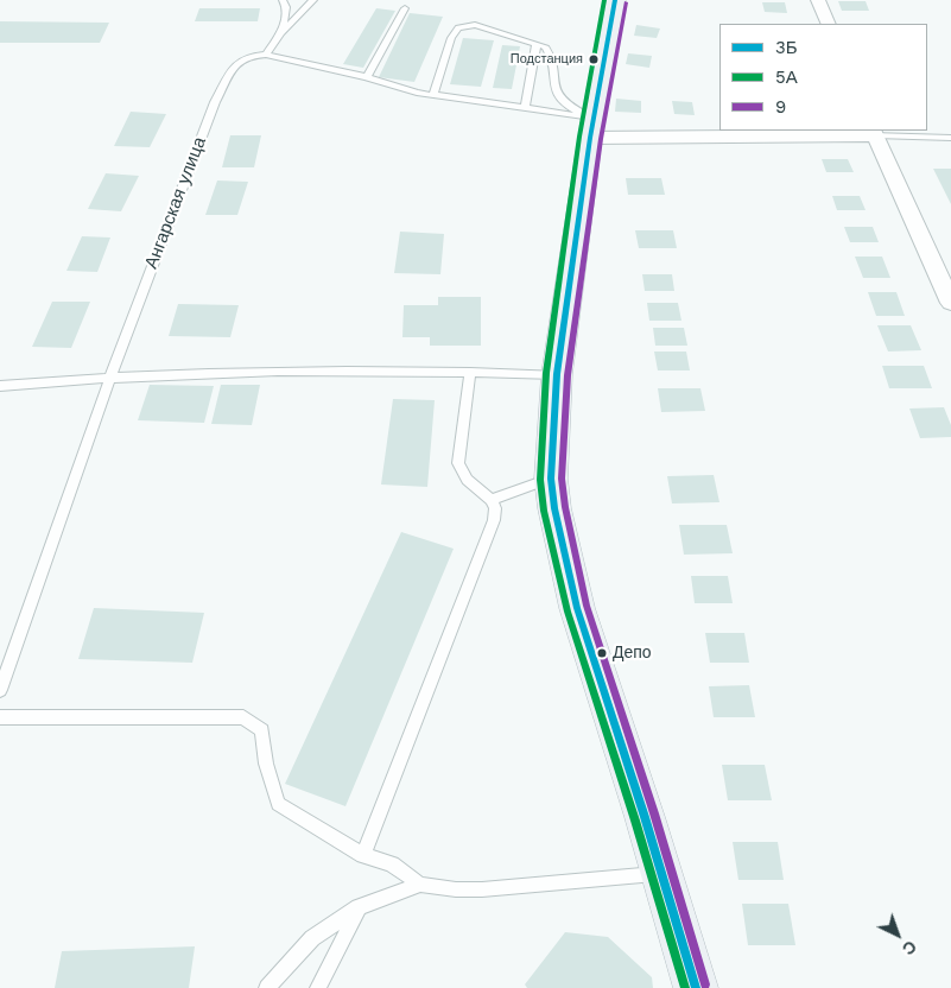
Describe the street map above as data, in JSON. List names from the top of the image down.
{
  "streets": {
    "lane": ["Ангарская улица"]
  },
  "places": ["Подстанция", "Депо"],
  "lines": ["transit line 3Б", "transit line 5А", "transit line 9"],
  "legend": ["3Б", "5А", "9"],
  "north": "bottom right"
}
